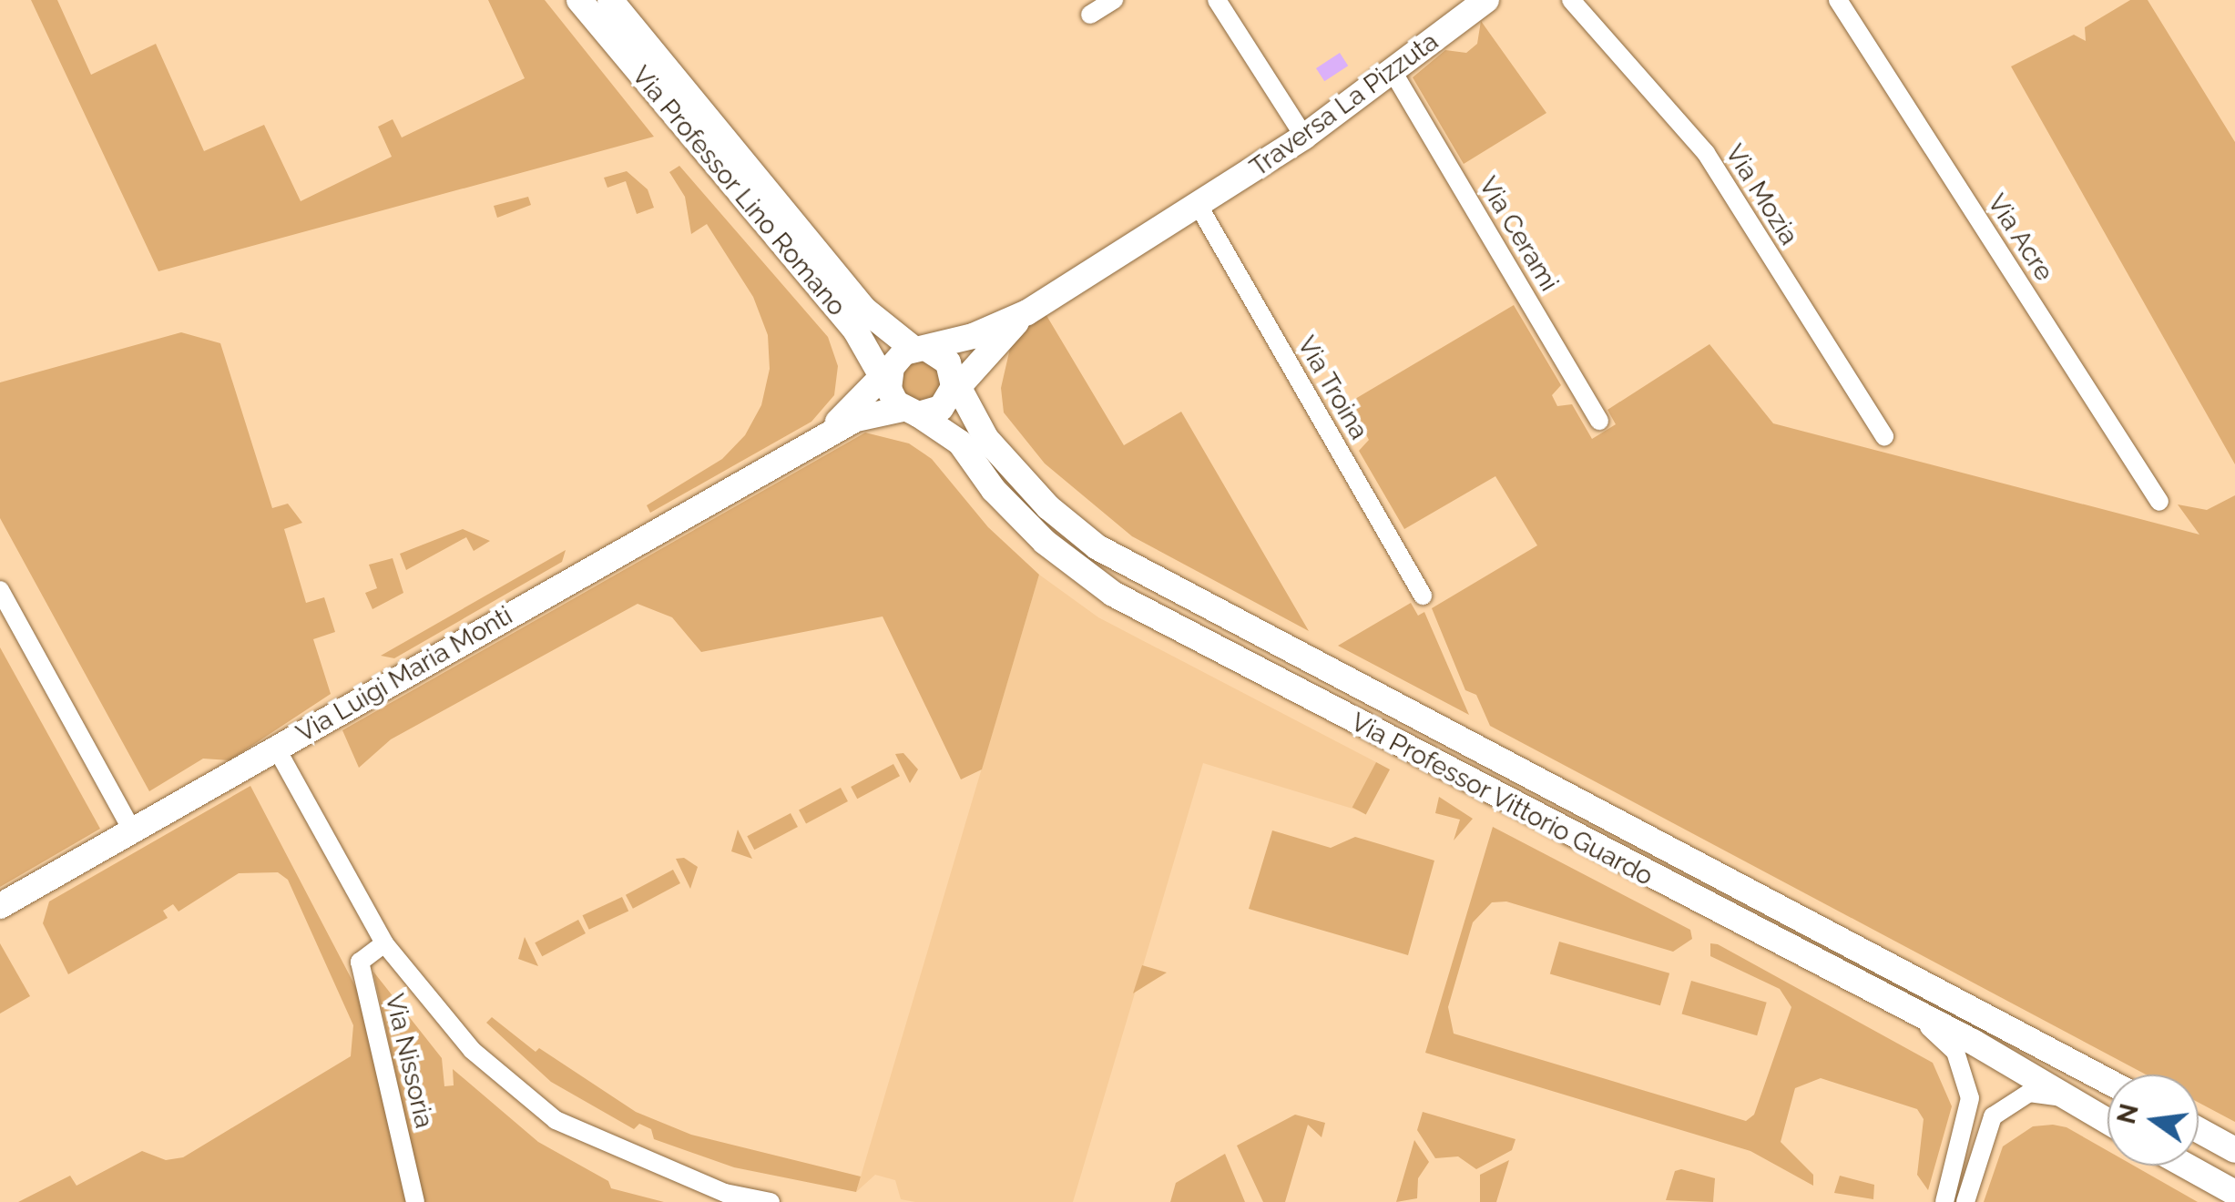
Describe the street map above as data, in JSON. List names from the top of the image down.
{
  "streets": {
    "street": [
      "Traversa La Pizzuta",
      "Via Professor Lino Romano",
      "Via Mozia",
      "Via Cerami",
      "Via Acre",
      "Via Troina",
      "Via Luigi Maria Monti",
      "Via Professor Vittorio Guardo",
      "Via Nissoria"
    ]
  },
  "crossings": [
    ["Traversa La Pizzuta", "Via Cerami"],
    ["Traversa La Pizzuta", "Via Troina"],
    ["Via Professor Lino Romano", "Via Professor Vittorio Guardo"]
  ],
  "north": "left"
}
